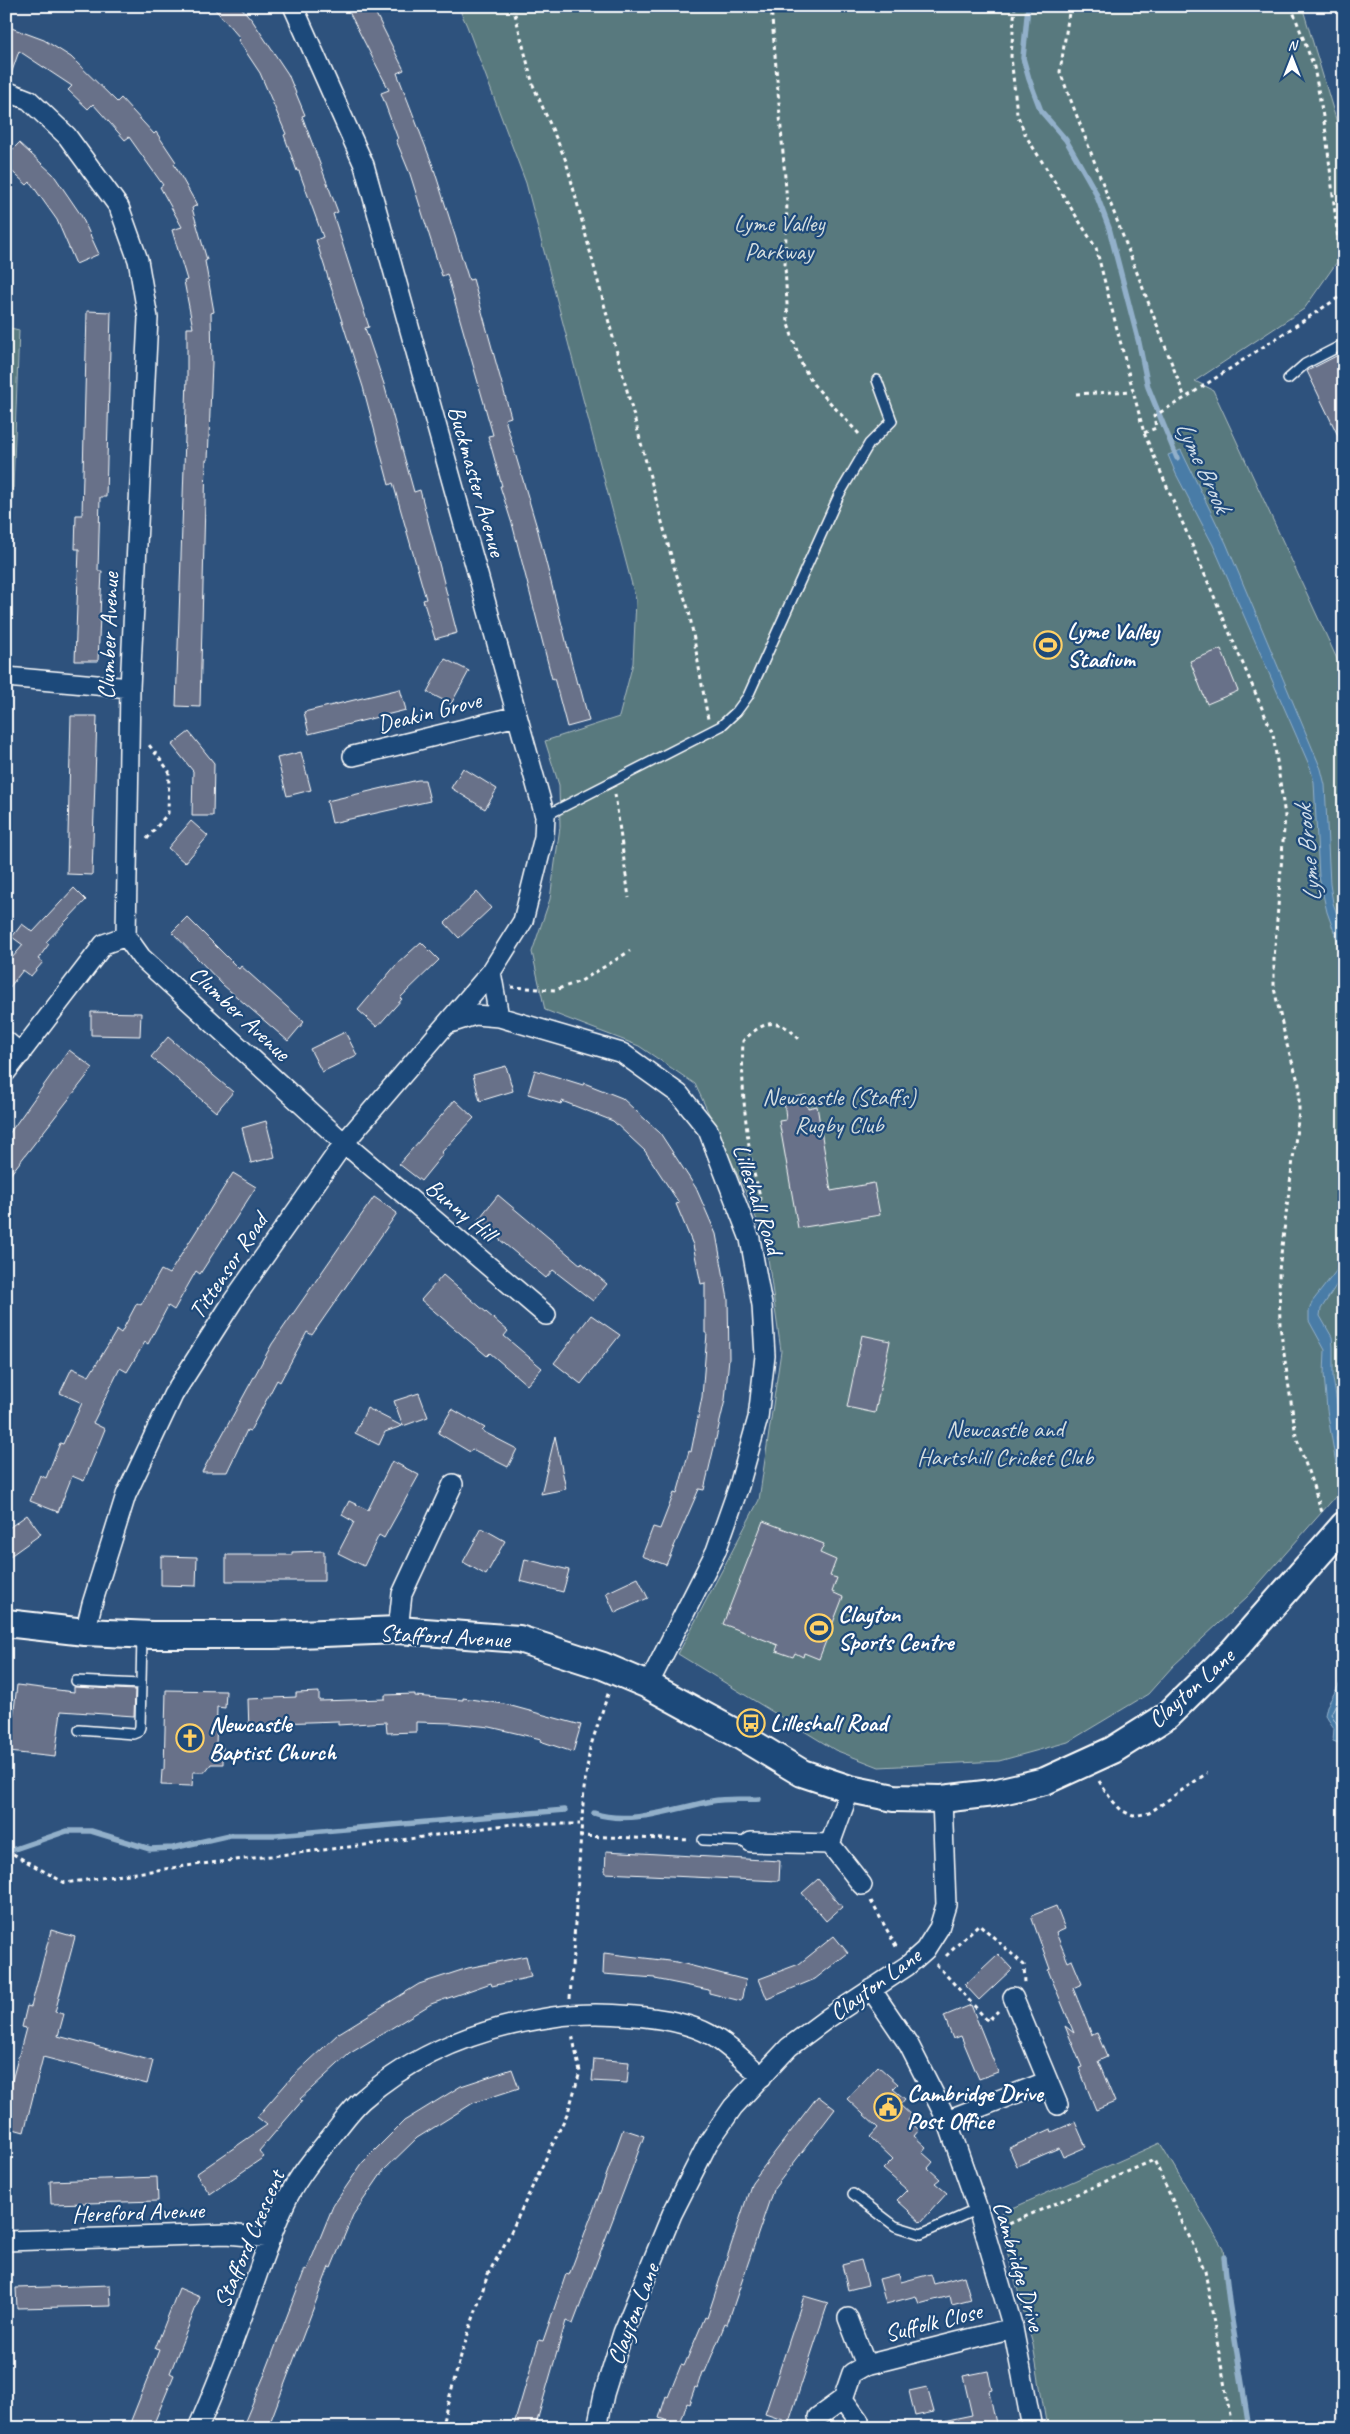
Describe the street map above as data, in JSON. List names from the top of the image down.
{
  "streets": {
    "street": [
      "Buckmaster Avenue",
      "Clumber Avenue",
      "Deakin Grove",
      "Lilleshall Road",
      "Bunny Hill",
      "Tittensor Road",
      "Stafford Avenue",
      "Clayton Lane",
      "Hereford Avenue",
      "Stafford Crescent",
      "Cambridge Drive",
      "Suffolk Close"
    ]
  },
  "crossings": [
    ["Buckmaster Avenue", "Deakin Grove"],
    ["Buckmaster Avenue", "Tittensor Road"],
    ["Clumber Avenue", "Bunny Hill"],
    ["Clumber Avenue", "Tittensor Road"],
    ["Lilleshall Road", "Tittensor Road"],
    ["Lilleshall Road", "Stafford Avenue"],
    ["Bunny Hill", "Tittensor Road"],
    ["Tittensor Road", "Stafford Avenue"],
    ["Stafford Avenue", "Clayton Lane"],
    ["Clayton Lane", "Stafford Crescent"],
    ["Clayton Lane", "Cambridge Drive"],
    ["Hereford Avenue", "Stafford Crescent"],
    ["Cambridge Drive", "Suffolk Close"]
  ],
  "water": ["Lyme Brook"],
  "parks": ["Lyme Valley Parkway", "Newcastle (Staffs) Rugby Club", "Newcastle and Hartshill Cricket Club"],
  "places": {
    "sports": ["Lyme Valley Stadium", "Clayton Sports Centre"],
    "bus stop": ["Lilleshall Road"],
    "church": ["Newcastle Baptist Church"],
    "public building": ["Cambridge Drive Post Office"]
  },
  "north": "top"
}
